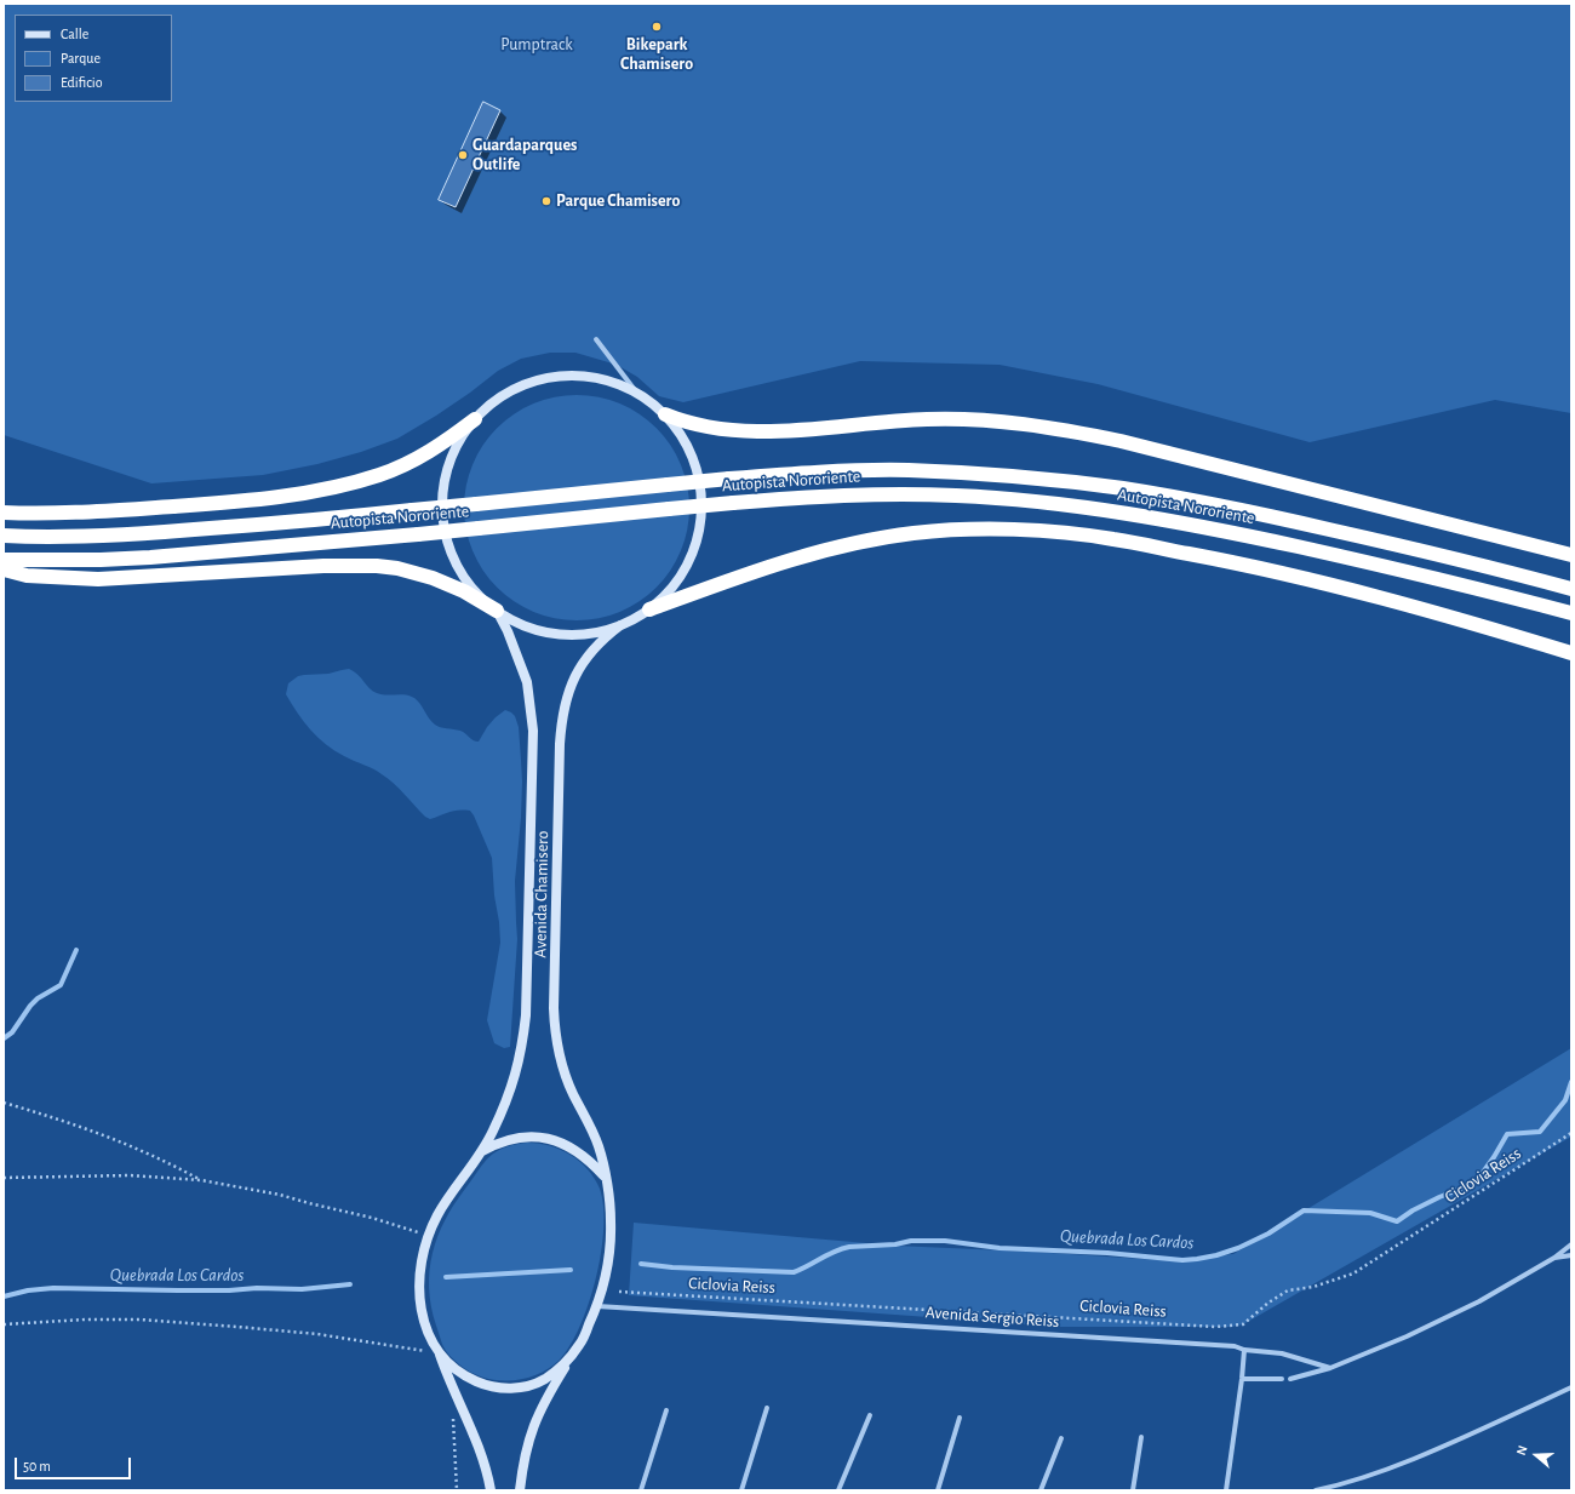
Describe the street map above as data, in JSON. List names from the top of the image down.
{
  "streets": {
    "highway": ["Autopista Nororiente"],
    "street": ["Avenida Chamisero", "Avenida Sergio Reiss"],
    "path": ["Ciclovia Reiss"]
  },
  "crossings": [
    ["Avenida Chamisero", "Avenida Sergio Reiss"]
  ],
  "water": ["Quebrada Los Cardos"],
  "parks": ["Pumptrack"],
  "places": ["Bikepark Chamisero", "Guardaparques Outlife", "Parque Chamisero"],
  "legend": ["Calle", "Parque", "Edificio"],
  "scale_bar": "50 m",
  "north": "left"
}
